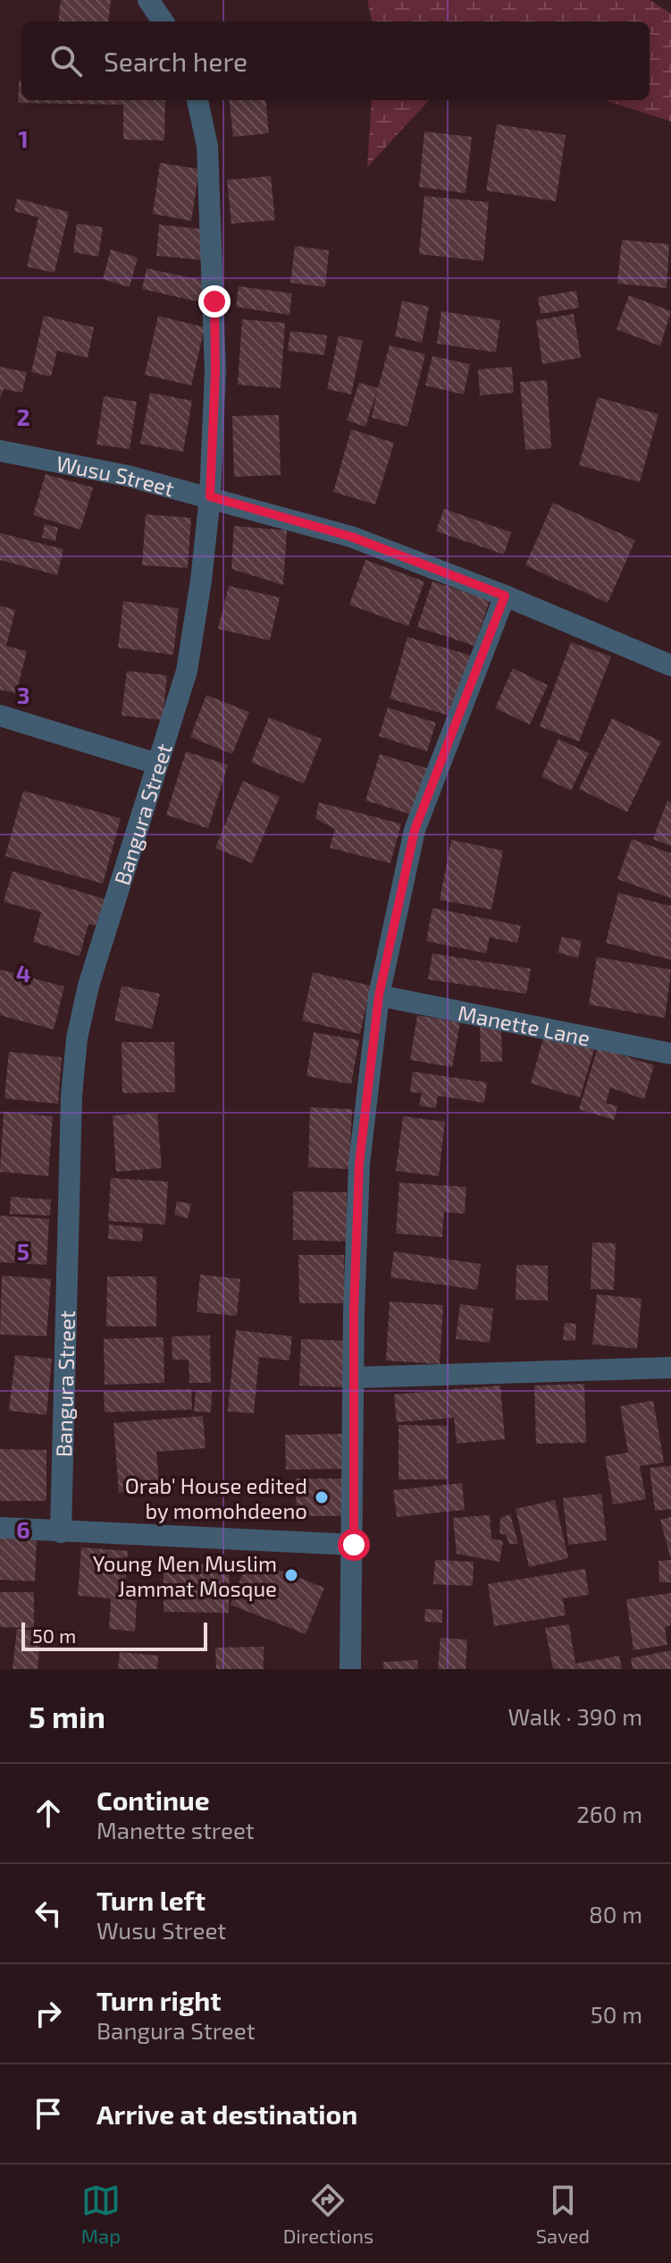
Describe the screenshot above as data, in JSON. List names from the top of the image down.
{
  "streets": {
    "street": ["Wusu Street", "Bangura Street", "Manette Lane"]
  },
  "crossings": [
    ["Wusu Street", "Bangura Street"]
  ],
  "places": ["Orab' House edited by momohdeeno", "Young Men Muslim Jammat Mosque"],
  "scale_bar": "50 m",
  "page": {
    "search": "Search here",
    "scale": "50 m",
    "heading": ["5 min", "Walk · 390 m"],
    "list": [
      ["Continue", "Manette street", "260 m"],
      ["Turn left", "Wusu Street", "80 m"],
      ["Turn right", "Bangura Street", "50 m"],
      "Arrive at destination"
    ],
    "nav": ["Map", "Directions", "Saved"]
  },
  "grid": {
    "rows": [
      "1",
      "2",
      "3",
      "4",
      "5",
      "6"
    ]
  }
}
